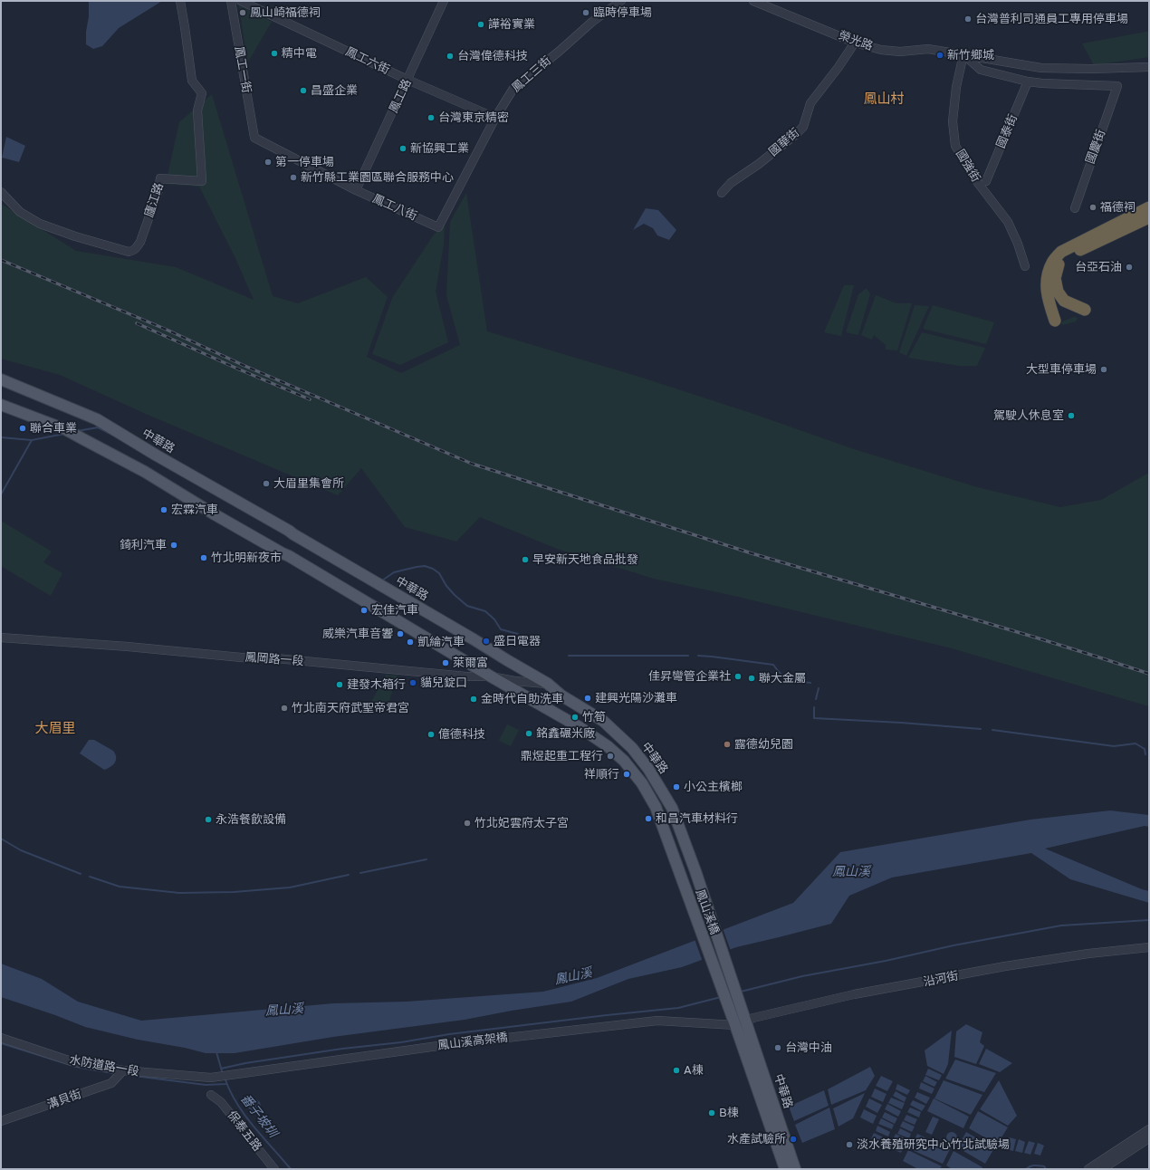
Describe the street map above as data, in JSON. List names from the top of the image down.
{
  "streets": {
    "main road": ["中華路", "鳳山溪橋"],
    "street": [
      "榮光路",
      "鳳工六街",
      "鳳工一街",
      "鳳工三街",
      "鳳工路",
      "國泰街",
      "國華街",
      "國慶街",
      "國強街",
      "廬江路",
      "鳳工八街",
      "鳳岡路一段",
      "沿河街",
      "鳳山溪高架橋",
      "水防道路一段",
      "溝貝街",
      "保泰五路"
    ]
  },
  "crossings": [
    ["榮光路", "國華街"],
    ["榮光路", "國強街"],
    ["鳳工六街", "鳳工三街"],
    ["鳳工六街", "鳳工路"],
    ["鳳工一街", "鳳工八街"],
    ["鳳工三街", "鳳工八街"],
    ["鳳工路", "鳳工八街"],
    ["國泰街", "國慶街"],
    ["中華路", "鳳岡路一段"],
    ["中華路", "鳳山溪橋"],
    ["中華路", "沿河街"],
    ["中華路", "鳳山溪高架橋"],
    ["鳳岡路一段", "鳳山溪橋"],
    ["鳳山溪橋", "沿河街"],
    ["鳳山溪橋", "鳳山溪高架橋"],
    ["沿河街", "鳳山溪高架橋"],
    ["鳳山溪高架橋", "水防道路一段"],
    ["水防道路一段", "溝貝街"]
  ],
  "districts": ["鳳山村", "大眉里"],
  "water": ["鳳山溪", "番子坡圳"],
  "places": [
    "鳳山崎福德祠",
    "臨時停車場",
    "台灣普利司通員工專用停車場",
    "譁裕實業",
    "精中電",
    "新竹鄉城",
    "台灣偉德科技",
    "昌盛企業",
    "台灣東京精密",
    "新協興工業",
    "第一停車場",
    "新竹縣工業園區聯合服務中心",
    "福德祠",
    "台亞石油",
    "大型車停車場",
    "駕駛人休息室",
    "聯合車業",
    "大眉里集會所",
    "宏霖汽車",
    "錡利汽車",
    "竹北明新夜市",
    "早安新天地食品批發",
    "宏佳汽車",
    "威樂汽車音響",
    "盛日電器",
    "凱綸汽車",
    "萊爾富",
    "佳昇彎管企業社",
    "聯大金屬",
    "貓兒錠口",
    "建發木箱行",
    "建興光陽沙灘車",
    "金時代自助洗車",
    "竹北南天府武聖帝君宮",
    "竹筍",
    "銘鑫碾米廠",
    "億德科技",
    "露德幼兒園",
    "鼎煜起重工程行",
    "祥順行",
    "小公主檳榔",
    "和昌汽車材料行",
    "永浩餐飲設備",
    "竹北妃雲府太子宮",
    "台灣中油",
    "A棟",
    "B棟",
    "水產試驗所",
    "淡水養殖研究中心竹北試驗場"
  ]
}
